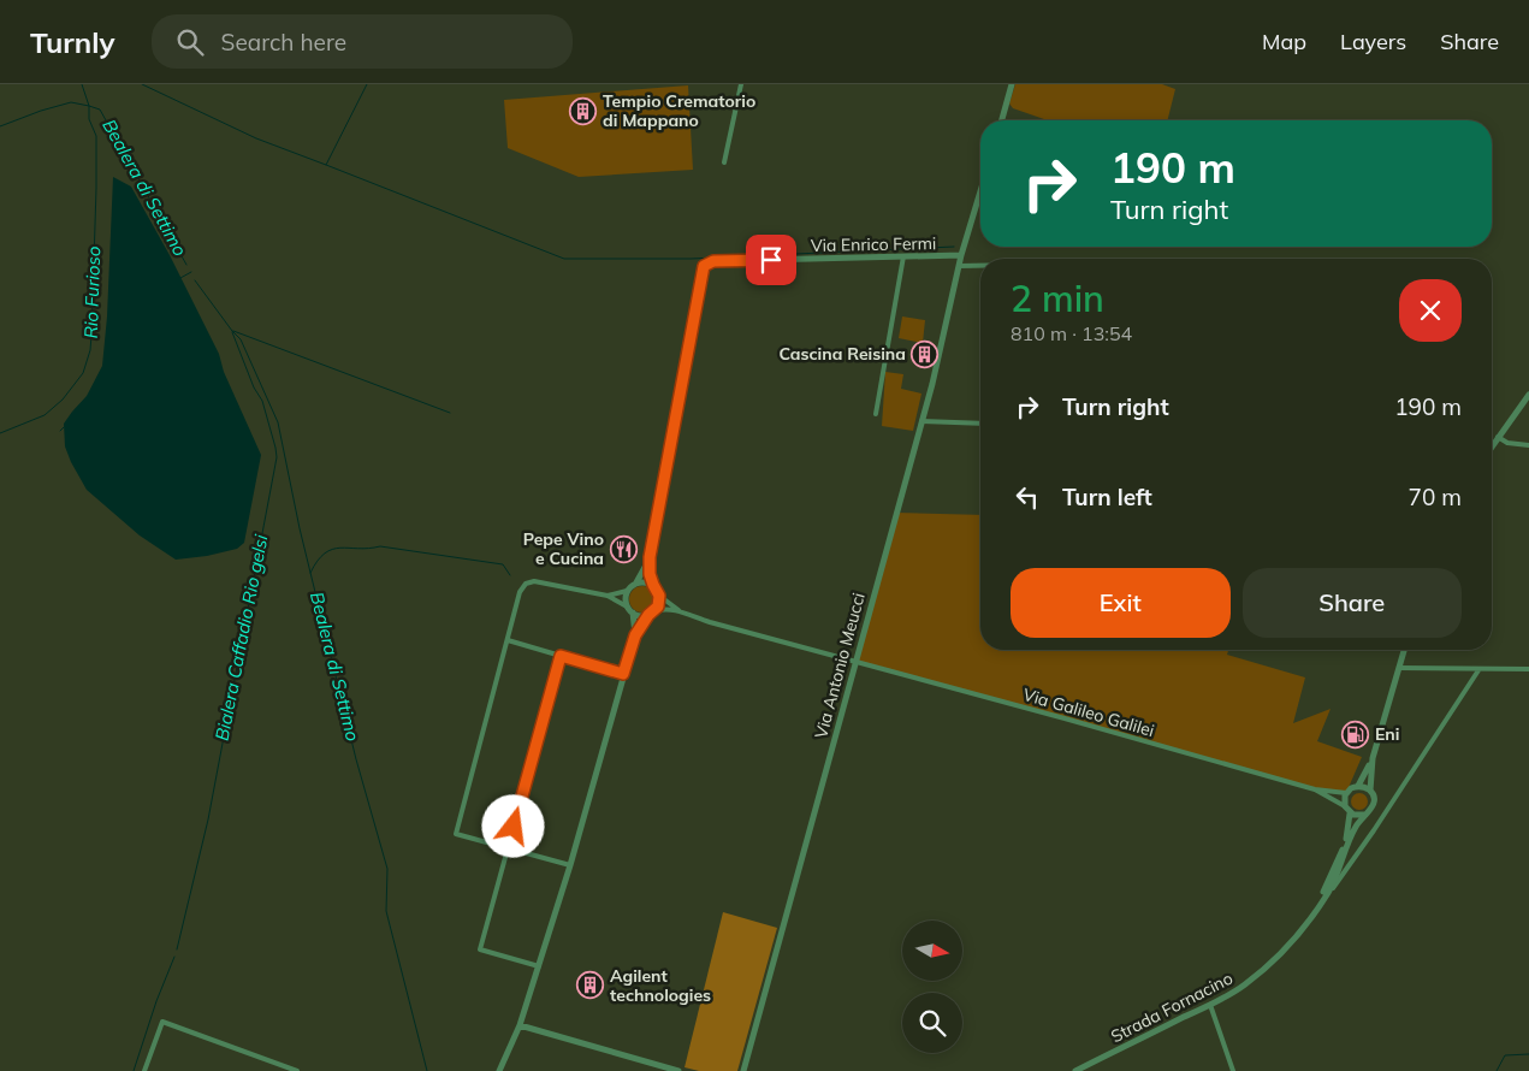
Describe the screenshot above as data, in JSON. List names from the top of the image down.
{
  "streets": {
    "street": [
      "Via Enrico Fermi",
      "Via Antonio Meucci",
      "Via Galileo Galilei",
      "Strada Fornacino"
    ]
  },
  "crossings": [
    ["Via Enrico Fermi", "Via Antonio Meucci"],
    ["Via Antonio Meucci", "Via Galileo Galilei"],
    ["Via Galileo Galilei", "Strada Fornacino"]
  ],
  "water": ["Bealera di Settimo", "Rio Furioso", "Bialera Caffadio Rio gelsi"],
  "places": {
    "building": ["Tempio Crematorio di Mappano", "Cascina Reisina", "Agilent technologies"],
    "restaurant": ["Pepe Vino e Cucina"],
    "fuel station": ["Eni"]
  },
  "north": "right",
  "page": {
    "header": "Turnly",
    "search": "Search here",
    "nav": ["Map", "Layers", "Share"],
    "turn": ["190 m", "Turn right"],
    "heading": ["2 min", "810 m · 13:54"],
    "list": [
      {
        "name": "Turn right",
        "value": "190 m"
      },
      {
        "name": "Turn left",
        "value": "70 m"
      }
    ],
    "buttons": ["Exit", "Share"]
  }
}
